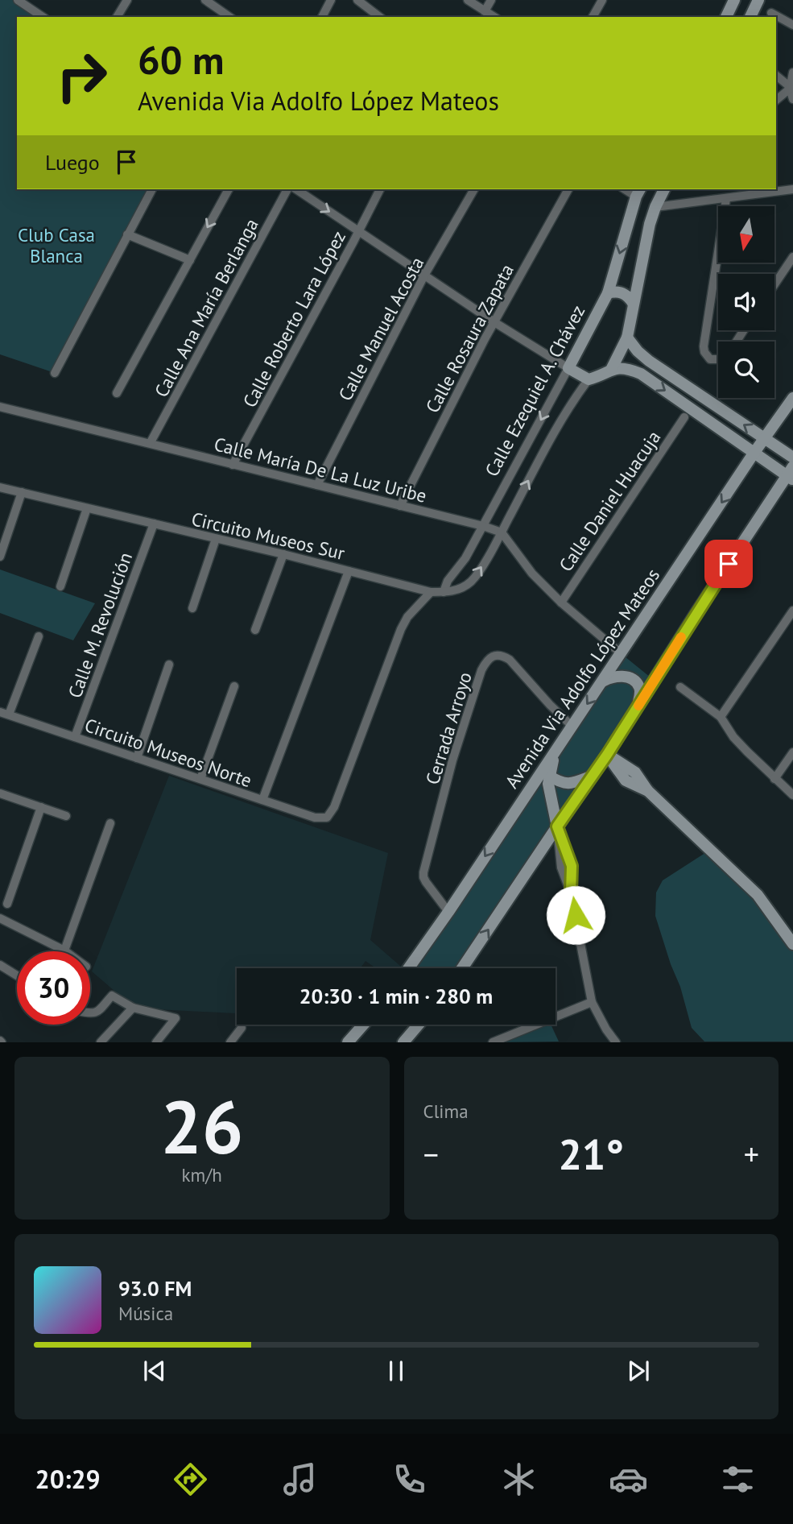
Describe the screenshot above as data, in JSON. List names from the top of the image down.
{
  "streets": {
    "main road": ["Calle Ezequiel A. Chávez", "Avenida Via Adolfo López Mateos"],
    "street": [
      "Calle Ana María Berlanga",
      "Calle Roberto Lara López",
      "Calle Manuel Acosta",
      "Calle Rosaura Zapata",
      "Calle María De La Luz Uribe",
      "Calle Daniel Huacuja",
      "Circuito Museos Sur",
      "Calle M. Revolución",
      "Cerrada Arroyo",
      "Circuito Museos Norte"
    ]
  },
  "crossings": [
    ["Calle Ana María Berlanga", "Calle María De La Luz Uribe"],
    ["Calle Roberto Lara López", "Calle María De La Luz Uribe"],
    ["Calle Manuel Acosta", "Calle María De La Luz Uribe"],
    ["Calle Rosaura Zapata", "Calle María De La Luz Uribe"],
    ["Calle Ezequiel A. Chávez", "Calle María De La Luz Uribe"],
    ["Calle Ezequiel A. Chávez", "Circuito Museos Sur"],
    ["Calle María De La Luz Uribe", "Circuito Museos Sur"],
    ["Circuito Museos Sur", "Calle M. Revolución"],
    ["Circuito Museos Sur", "Circuito Museos Norte"],
    ["Calle M. Revolución", "Circuito Museos Norte"],
    ["Avenida Via Adolfo López Mateos", "Cerrada Arroyo"]
  ],
  "parks": ["Club Casa Blanca"],
  "north": "bottom",
  "page": {
    "turn": ["60 m", "Avenida Via Adolfo López Mateos"],
    "then": "Luego",
    "limit": "30",
    "trip": "20:30 · 1 min · 280 m",
    "tile": [
      ["26", "km/h"],
      "Clima"
    ],
    "heat": ["−", "21°", "+"],
    "song": ["93.0 FM", "Música"],
    "tabs": "20:29"
  }
}
